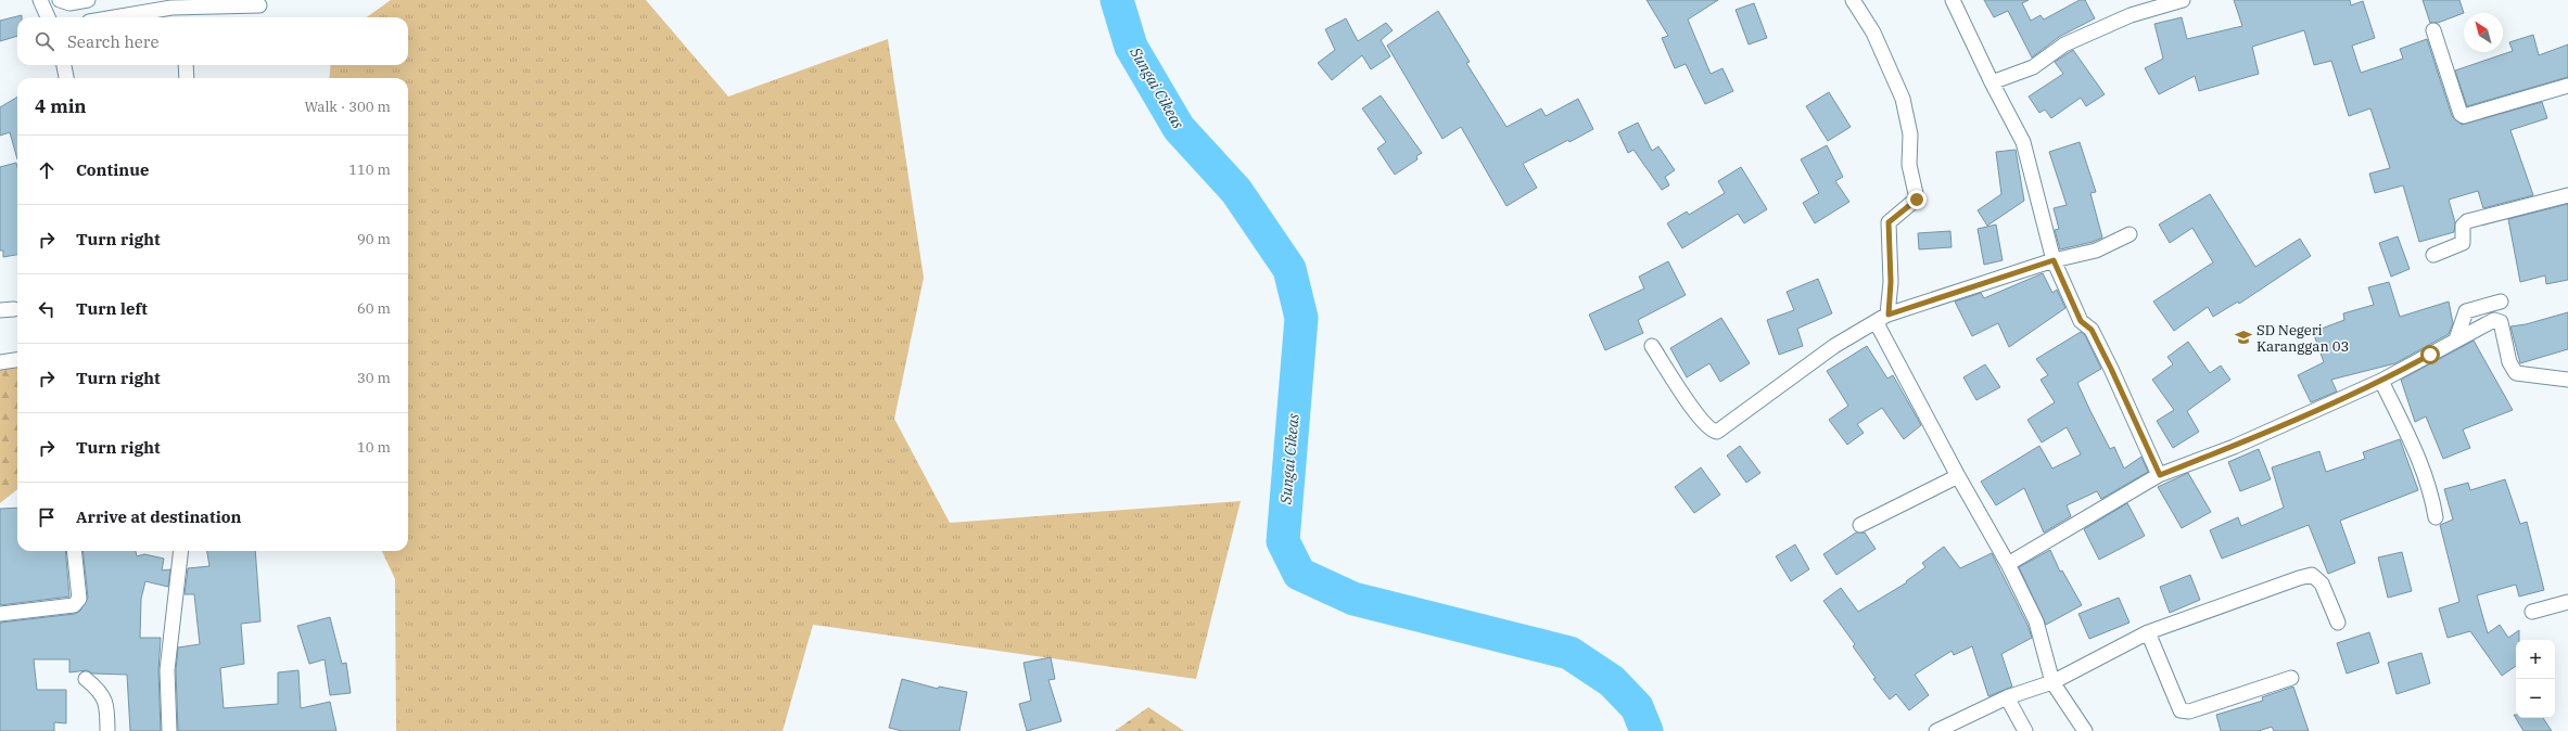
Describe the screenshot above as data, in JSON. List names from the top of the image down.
{
  "water": ["Sungai Cikeas"],
  "places": {
    "school or university": ["SD Negeri Karanggan 03"]
  },
  "north": "top left",
  "page": {
    "search": "Search here",
    "heading": ["4 min", "Walk · 300 m"],
    "list": [
      ["Continue", "110 m"],
      ["Turn right", "90 m"],
      ["Turn left", "60 m"],
      ["Turn right", "30 m"],
      ["Turn right", "10 m"],
      "Arrive at destination"
    ],
    "map_buttons": ["+", "−"]
  }
}
